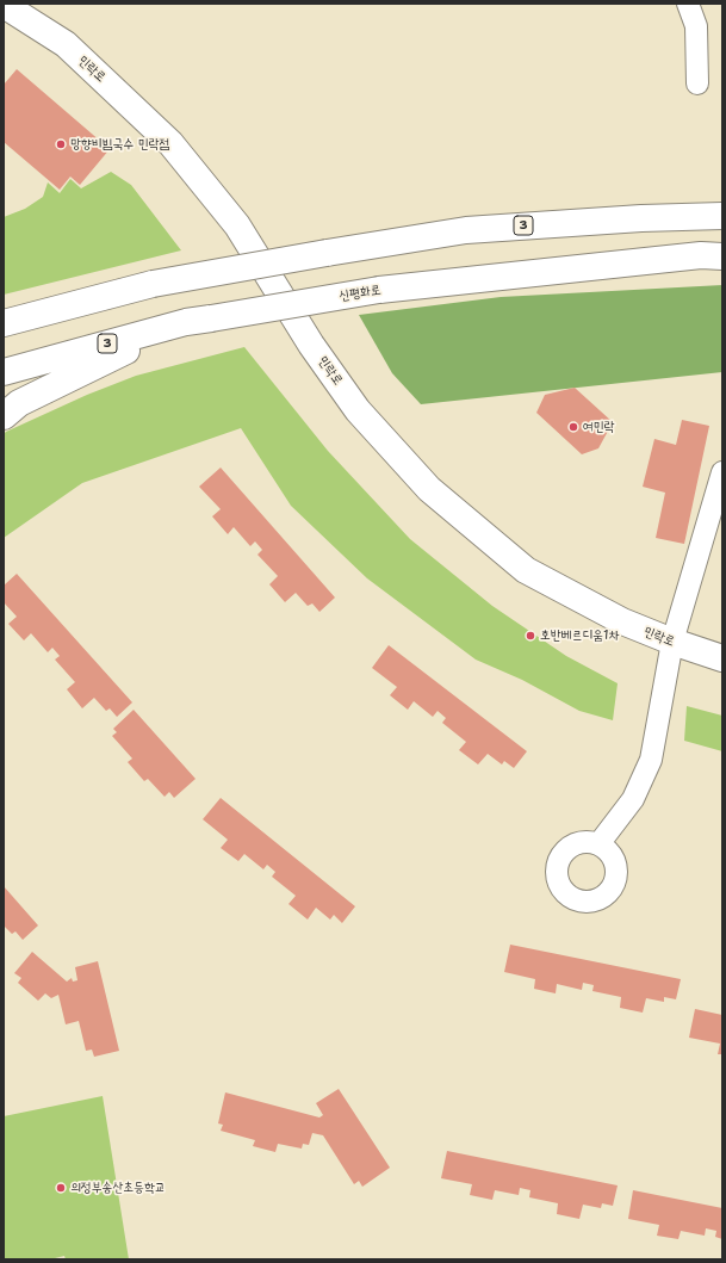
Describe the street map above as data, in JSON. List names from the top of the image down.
{
  "streets": {
    "main road": ["민락로", "3", "신평화로"]
  },
  "places": [
    "망향비빔국수 민락점",
    "여민락",
    "호반베르디움1차",
    "의정부송산초등학교"
  ]
}
